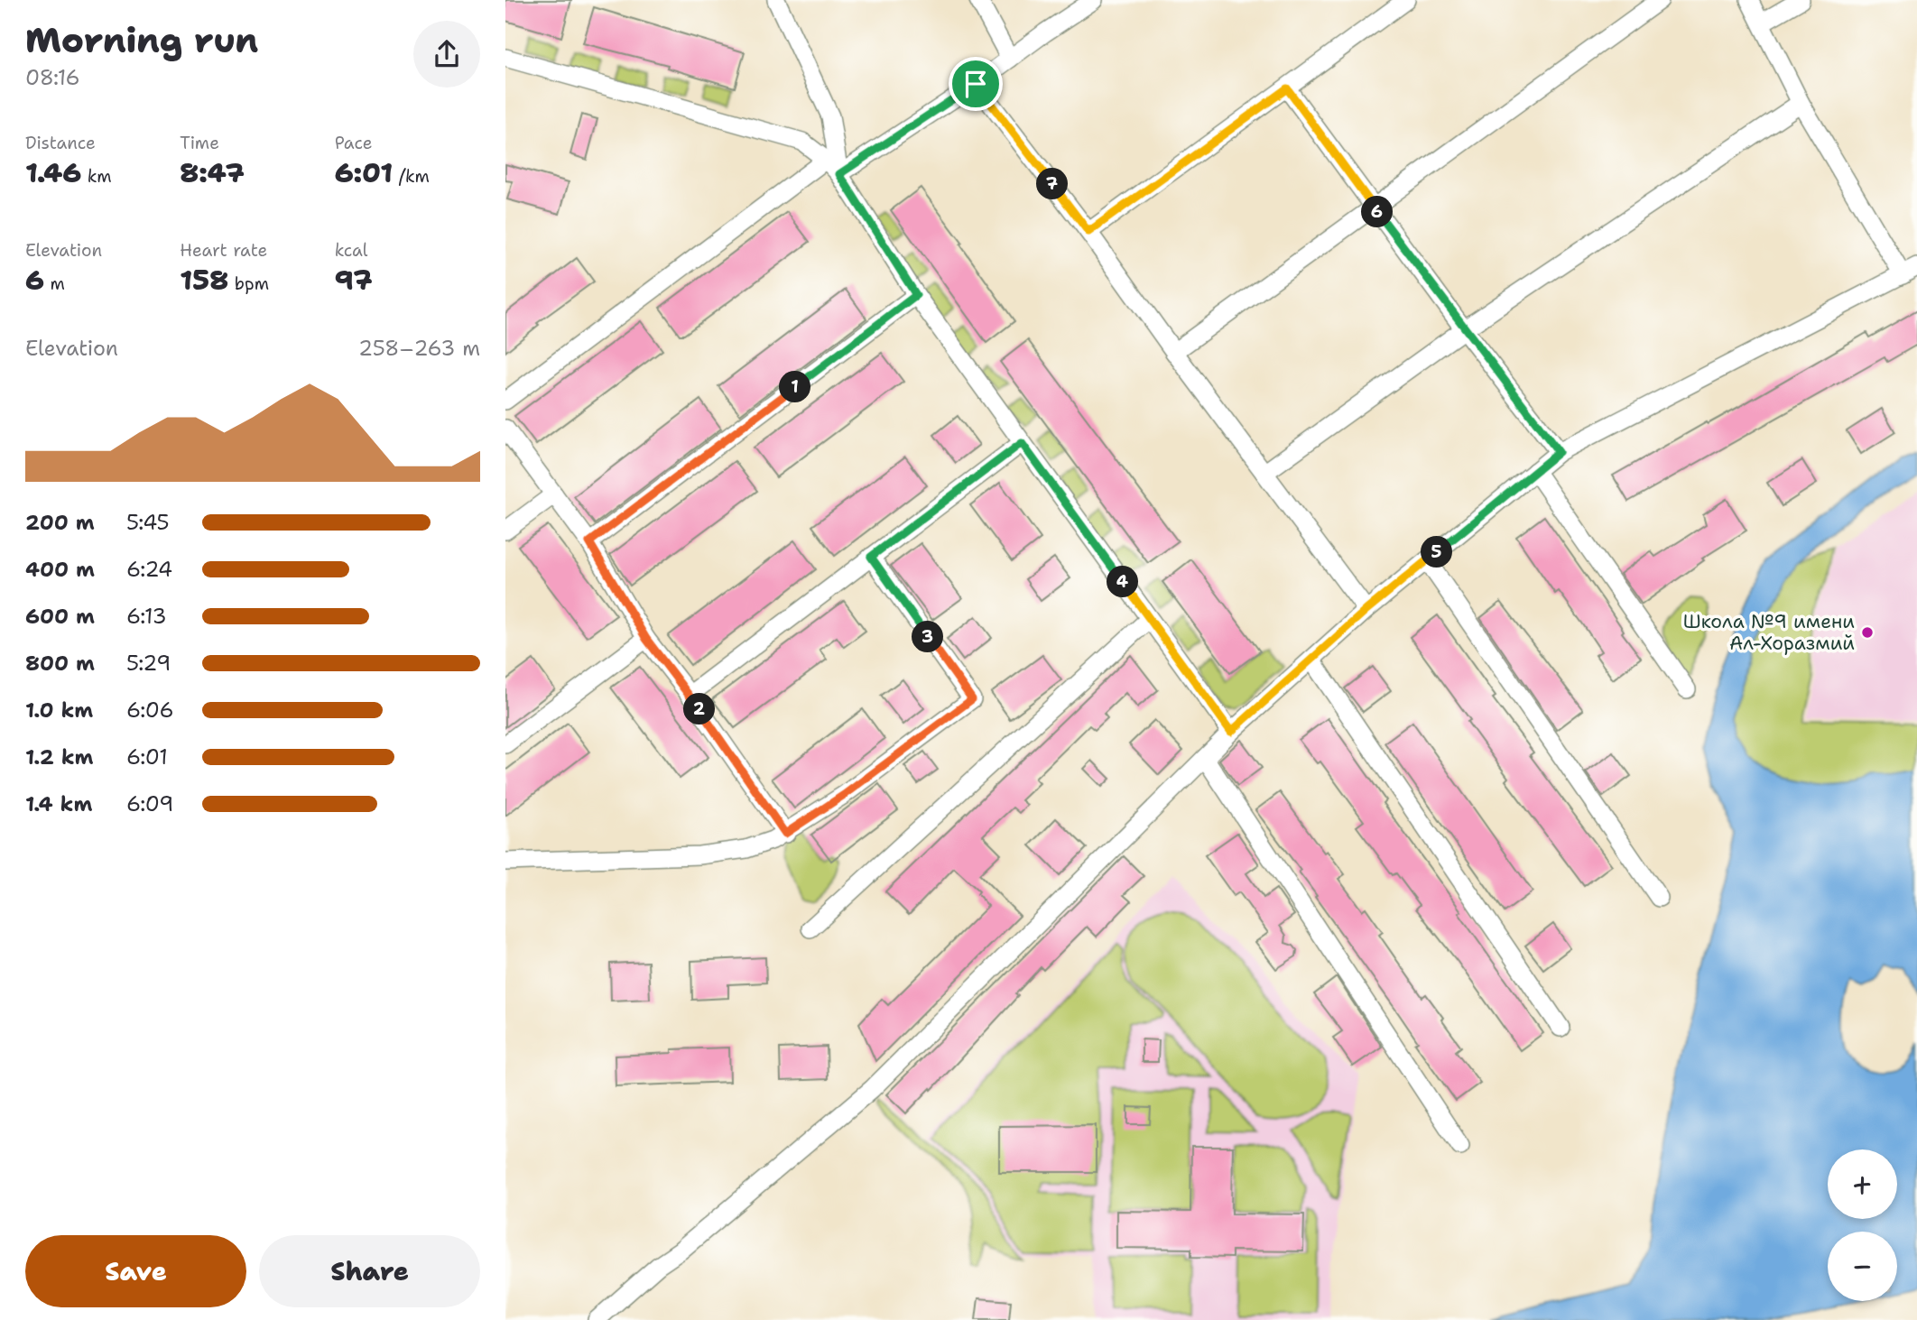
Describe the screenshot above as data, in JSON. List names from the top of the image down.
{
  "places": ["Школа №9 имени Ал-Хоразмий"],
  "page": {
    "heading": ["Morning run", "08:16"],
    "stats": [
      ["Distance", "1.46 km"],
      ["Time", "8:47"],
      ["Pace", "6:01 /km"],
      ["Elevation", "6 m"],
      ["Heart rate", "158 bpm"],
      ["kcal", "97"]
    ],
    "pins": [
      "7",
      "6",
      "1",
      "5",
      "4",
      "3",
      "2"
    ],
    "chart": ["Elevation", "258–263 m"],
    "list": [
      {
        "name": "200 m",
        "note": "5:45"
      },
      {
        "name": "400 m",
        "note": "6:24"
      },
      {
        "name": "600 m",
        "note": "6:13"
      },
      {
        "name": "800 m",
        "note": "5:29"
      },
      {
        "name": "1.0 km",
        "note": "6:06"
      },
      {
        "name": "1.2 km",
        "note": "6:01"
      },
      {
        "name": "1.4 km",
        "note": "6:09"
      }
    ],
    "map_buttons": ["+", "−"],
    "buttons": ["Save", "Share"]
  }
}
